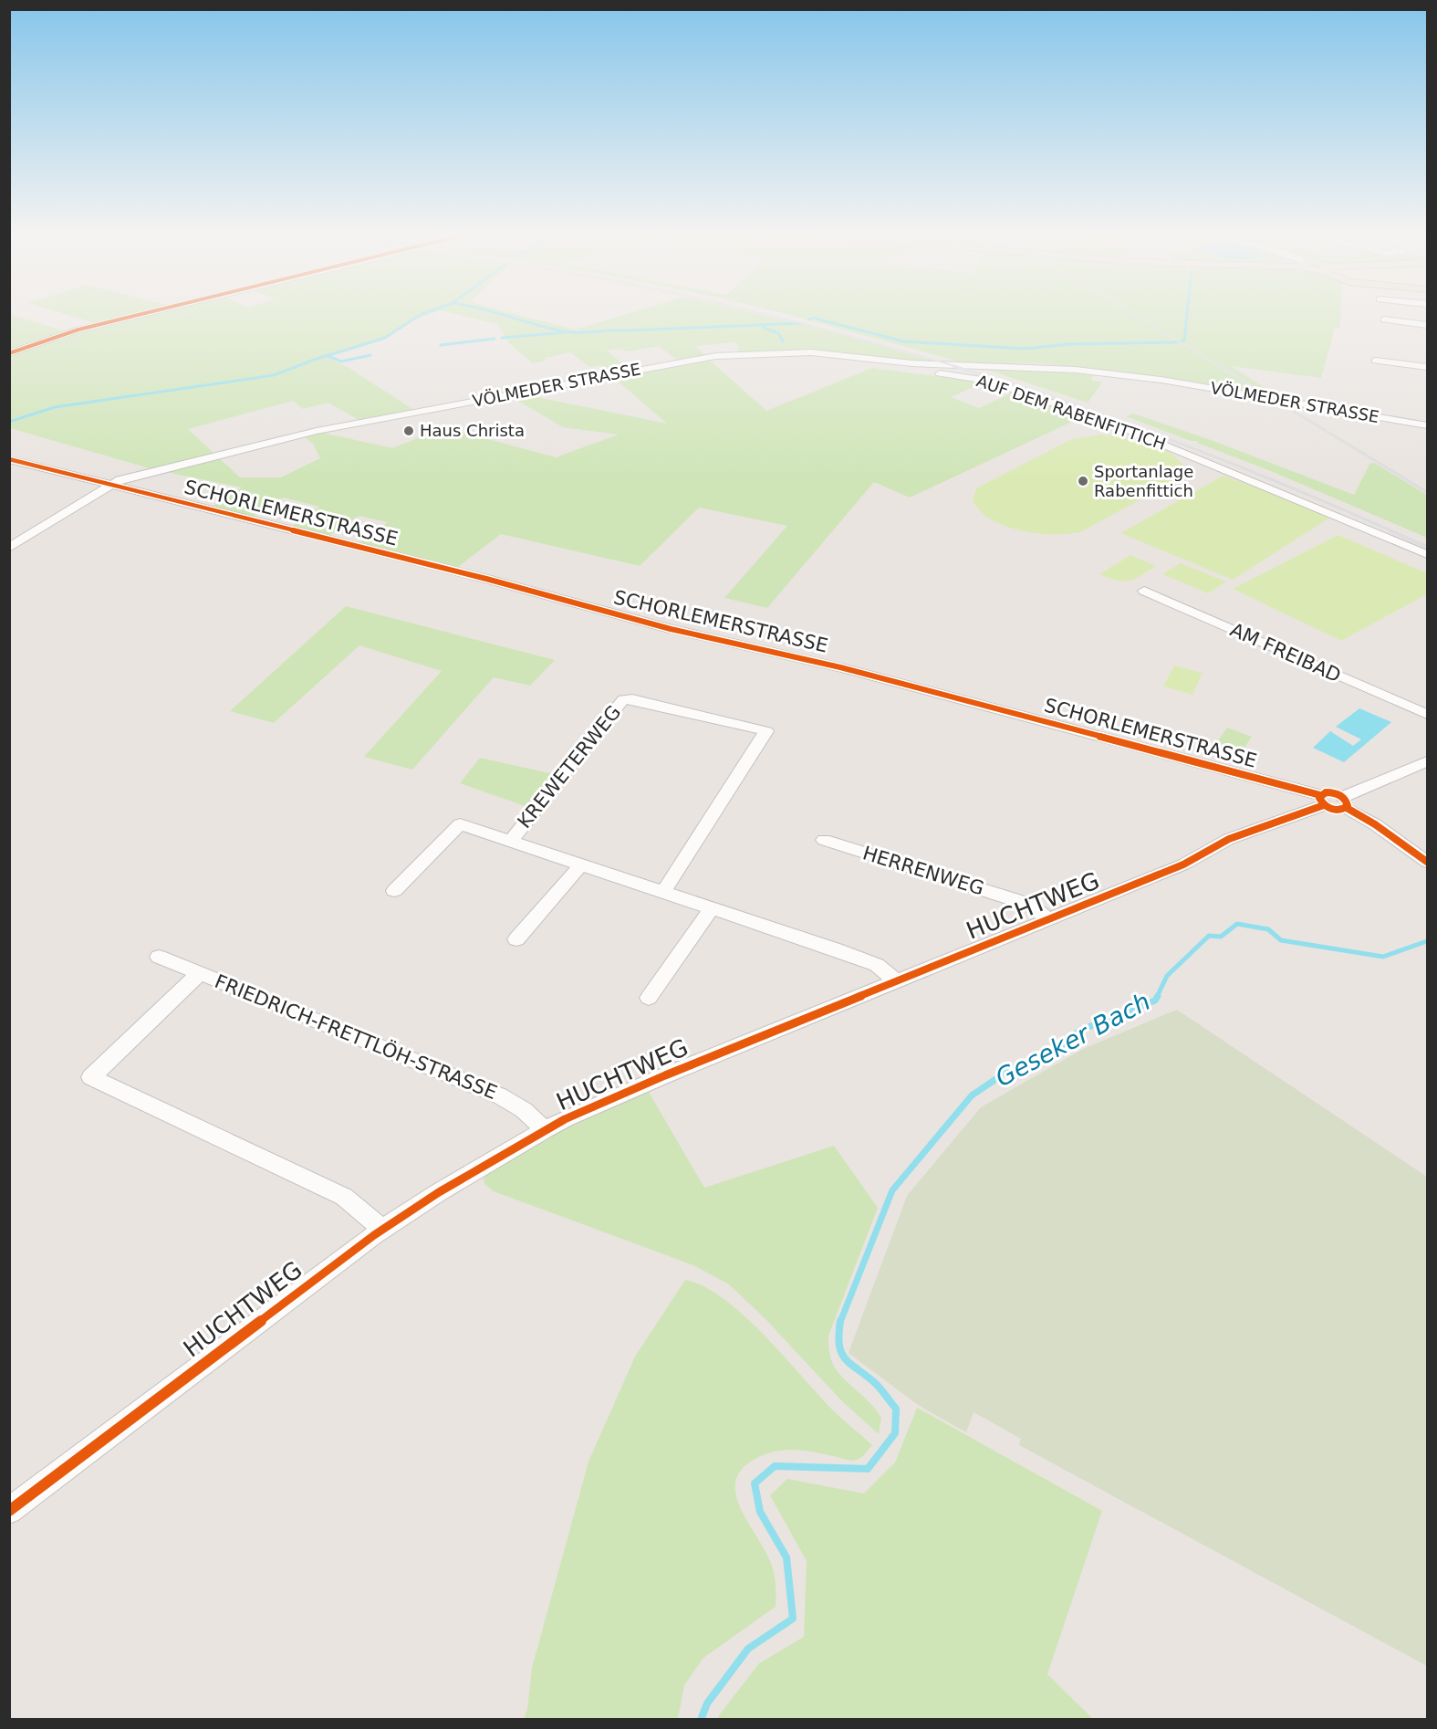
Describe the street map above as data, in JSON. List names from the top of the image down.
{
  "streets": {
    "street": [
      "VÖLMEDER STRASSE",
      "AUF DEM RABENFITTICH",
      "SCHORLEMERSTRASSE",
      "AM FREIBAD",
      "KREWETERWEG",
      "HERRENWEG",
      "HUCHTWEG",
      "FRIEDRICH-FRETTLÖH-STRASSE"
    ]
  },
  "crossings": [
    ["VÖLMEDER STRASSE", "AUF DEM RABENFITTICH"],
    ["VÖLMEDER STRASSE", "SCHORLEMERSTRASSE"],
    ["SCHORLEMERSTRASSE", "HUCHTWEG"],
    ["HERRENWEG", "HUCHTWEG"],
    ["HUCHTWEG", "FRIEDRICH-FRETTLÖH-STRASSE"]
  ],
  "water": ["Geseker Bach"],
  "places": ["Haus Christa", "Sportanlage Rabenfittich"]
}
